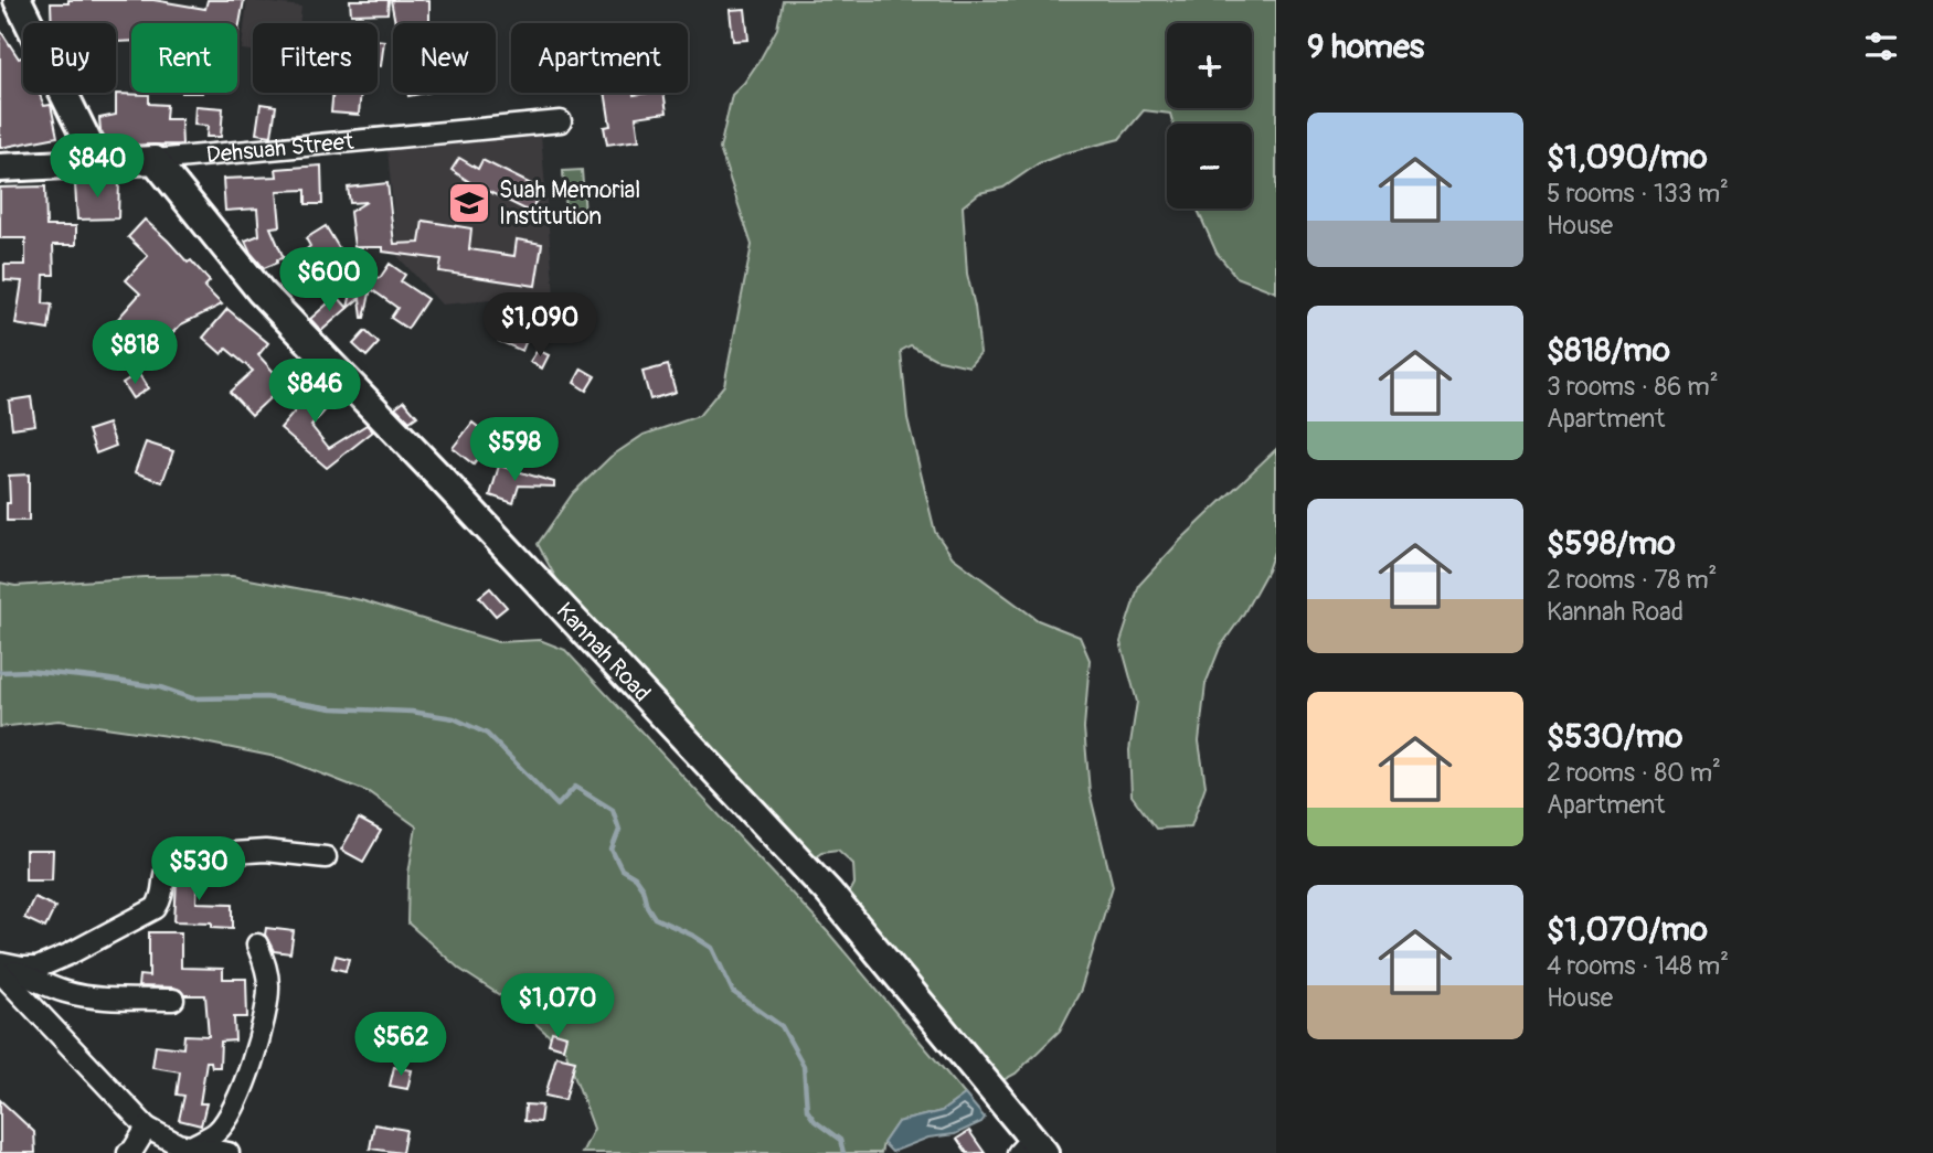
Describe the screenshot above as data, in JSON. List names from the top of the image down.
{
  "streets": {
    "street": ["Dehsuah Street", "Kannah Road"]
  },
  "crossings": [
    ["Dehsuah Street", "Kannah Road"]
  ],
  "places": {
    "school or university": ["Suah Memorial Institution"]
  },
  "page": {
    "heading": "9 homes",
    "map_buttons": ["+", "−"],
    "chip": [
      "Buy",
      "Rent",
      "Filters",
      "New",
      "Apartment"
    ],
    "list": [
      {
        "name": "$1,090/mo",
        "note": "5 rooms · 133 m² · House"
      },
      {
        "name": "$818/mo",
        "note": "3 rooms · 86 m² · Apartment"
      },
      {
        "name": "$598/mo",
        "note": "2 rooms · 78 m² · Kannah Road"
      },
      {
        "name": "$530/mo",
        "note": "2 rooms · 80 m² · Apartment"
      },
      {
        "name": "$1,070/mo",
        "note": "4 rooms · 148 m² · House"
      }
    ],
    "price": [
      "$840",
      "$600",
      "$1,090",
      "$818",
      "$846",
      "$598",
      "$530",
      "$1,070",
      "$562"
    ]
  }
}
